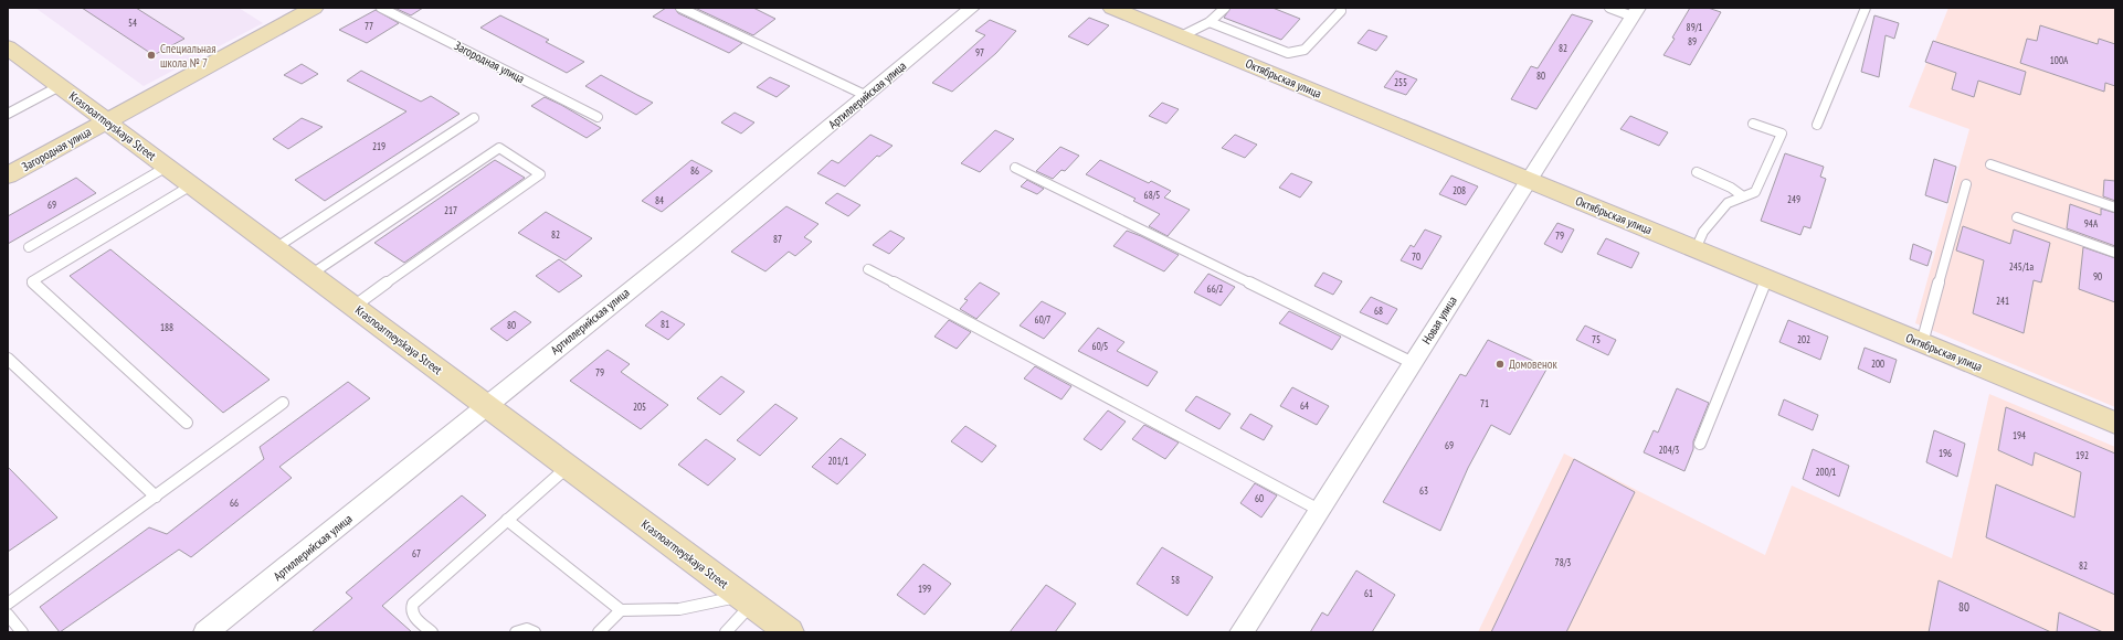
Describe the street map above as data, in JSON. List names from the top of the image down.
{
  "streets": {
    "main road": ["Загородная улица", "Октябрьская улица", "Krasnoarmeyskaya Street"],
    "street": ["Артиллерийская улица", "Новая улица"]
  },
  "crossings": [
    ["Загородная улица", "Krasnoarmeyskaya Street"],
    ["Октябрьская улица", "Новая улица"],
    ["Артиллерийская улица", "Krasnoarmeyskaya Street"]
  ],
  "places": ["Специальная школа № 7", "Домовенок"],
  "house_numbers": [
    "54",
    "77",
    "89/1",
    "89",
    "82",
    "97",
    "100А",
    "80",
    "255",
    "219",
    "86",
    "208",
    "68/5",
    "249",
    "84",
    "69",
    "217",
    "94А",
    "82",
    "79",
    "87",
    "70",
    "245/1а",
    "90",
    "66/2",
    "241",
    "68",
    "60/7",
    "81",
    "80",
    "188",
    "75",
    "202",
    "60/5",
    "200",
    "79",
    "71",
    "64",
    "205",
    "194",
    "69",
    "204/3",
    "196",
    "192",
    "201/1",
    "200/1",
    "63",
    "60",
    "66",
    "67",
    "78/3",
    "82",
    "58",
    "199",
    "61",
    "80"
  ]
}
